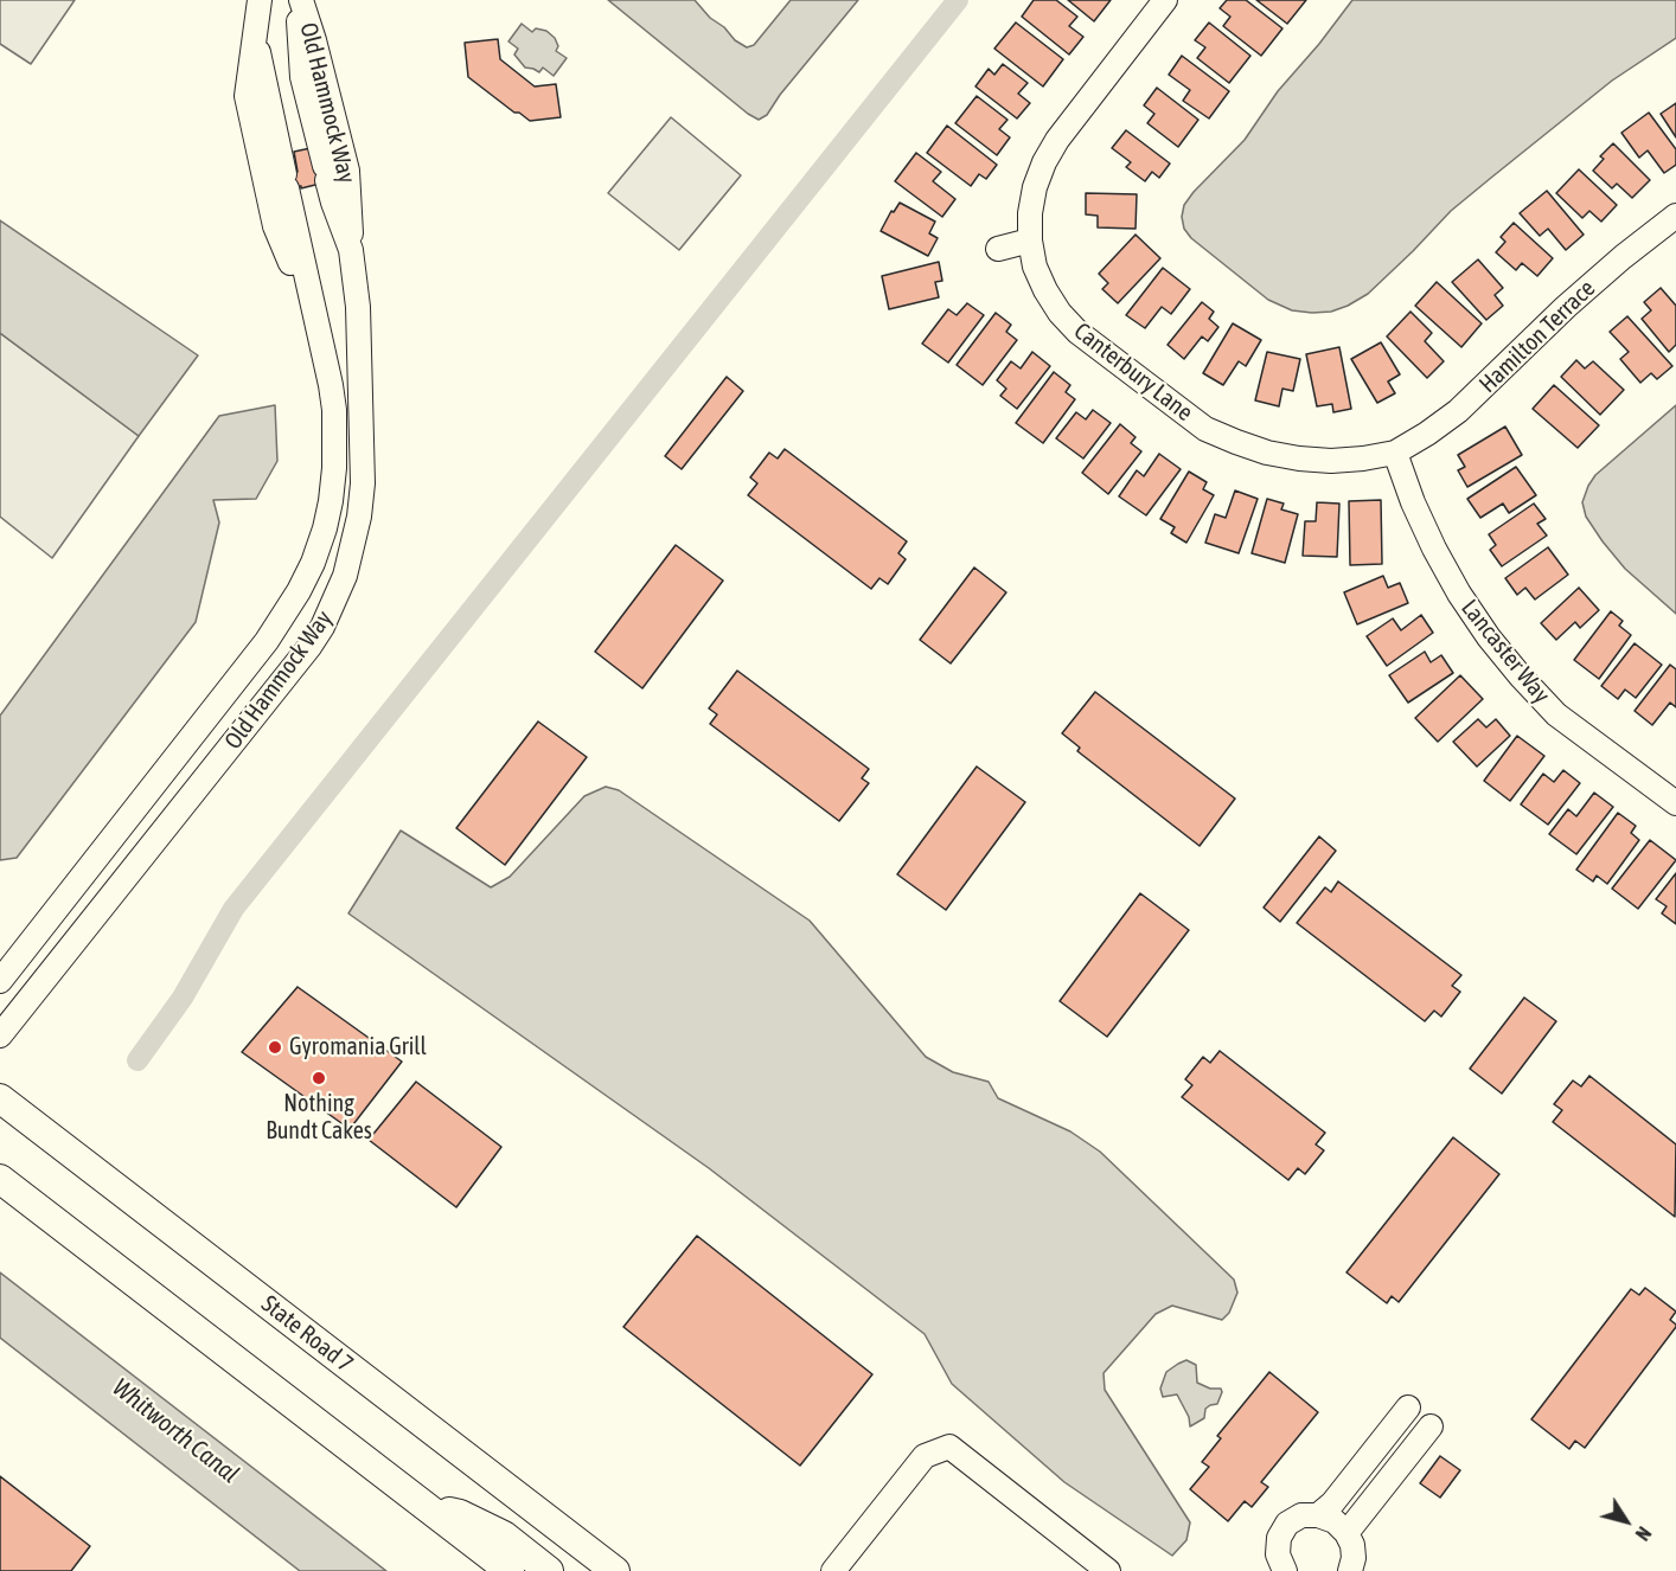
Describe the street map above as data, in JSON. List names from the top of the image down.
{
  "streets": {
    "main road": ["State Road 7"],
    "street": [
      "Old Hammock Way",
      "Hamilton Terrace",
      "Canterbury Lane",
      "Lancaster Way"
    ]
  },
  "crossings": [
    ["Hamilton Terrace", "Canterbury Lane"],
    ["Hamilton Terrace", "Lancaster Way"],
    ["Canterbury Lane", "Lancaster Way"]
  ],
  "water": ["Whitworth Canal"],
  "places": ["Gyromania Grill", "Nothing Bundt Cakes"],
  "north": "bottom right"
}
